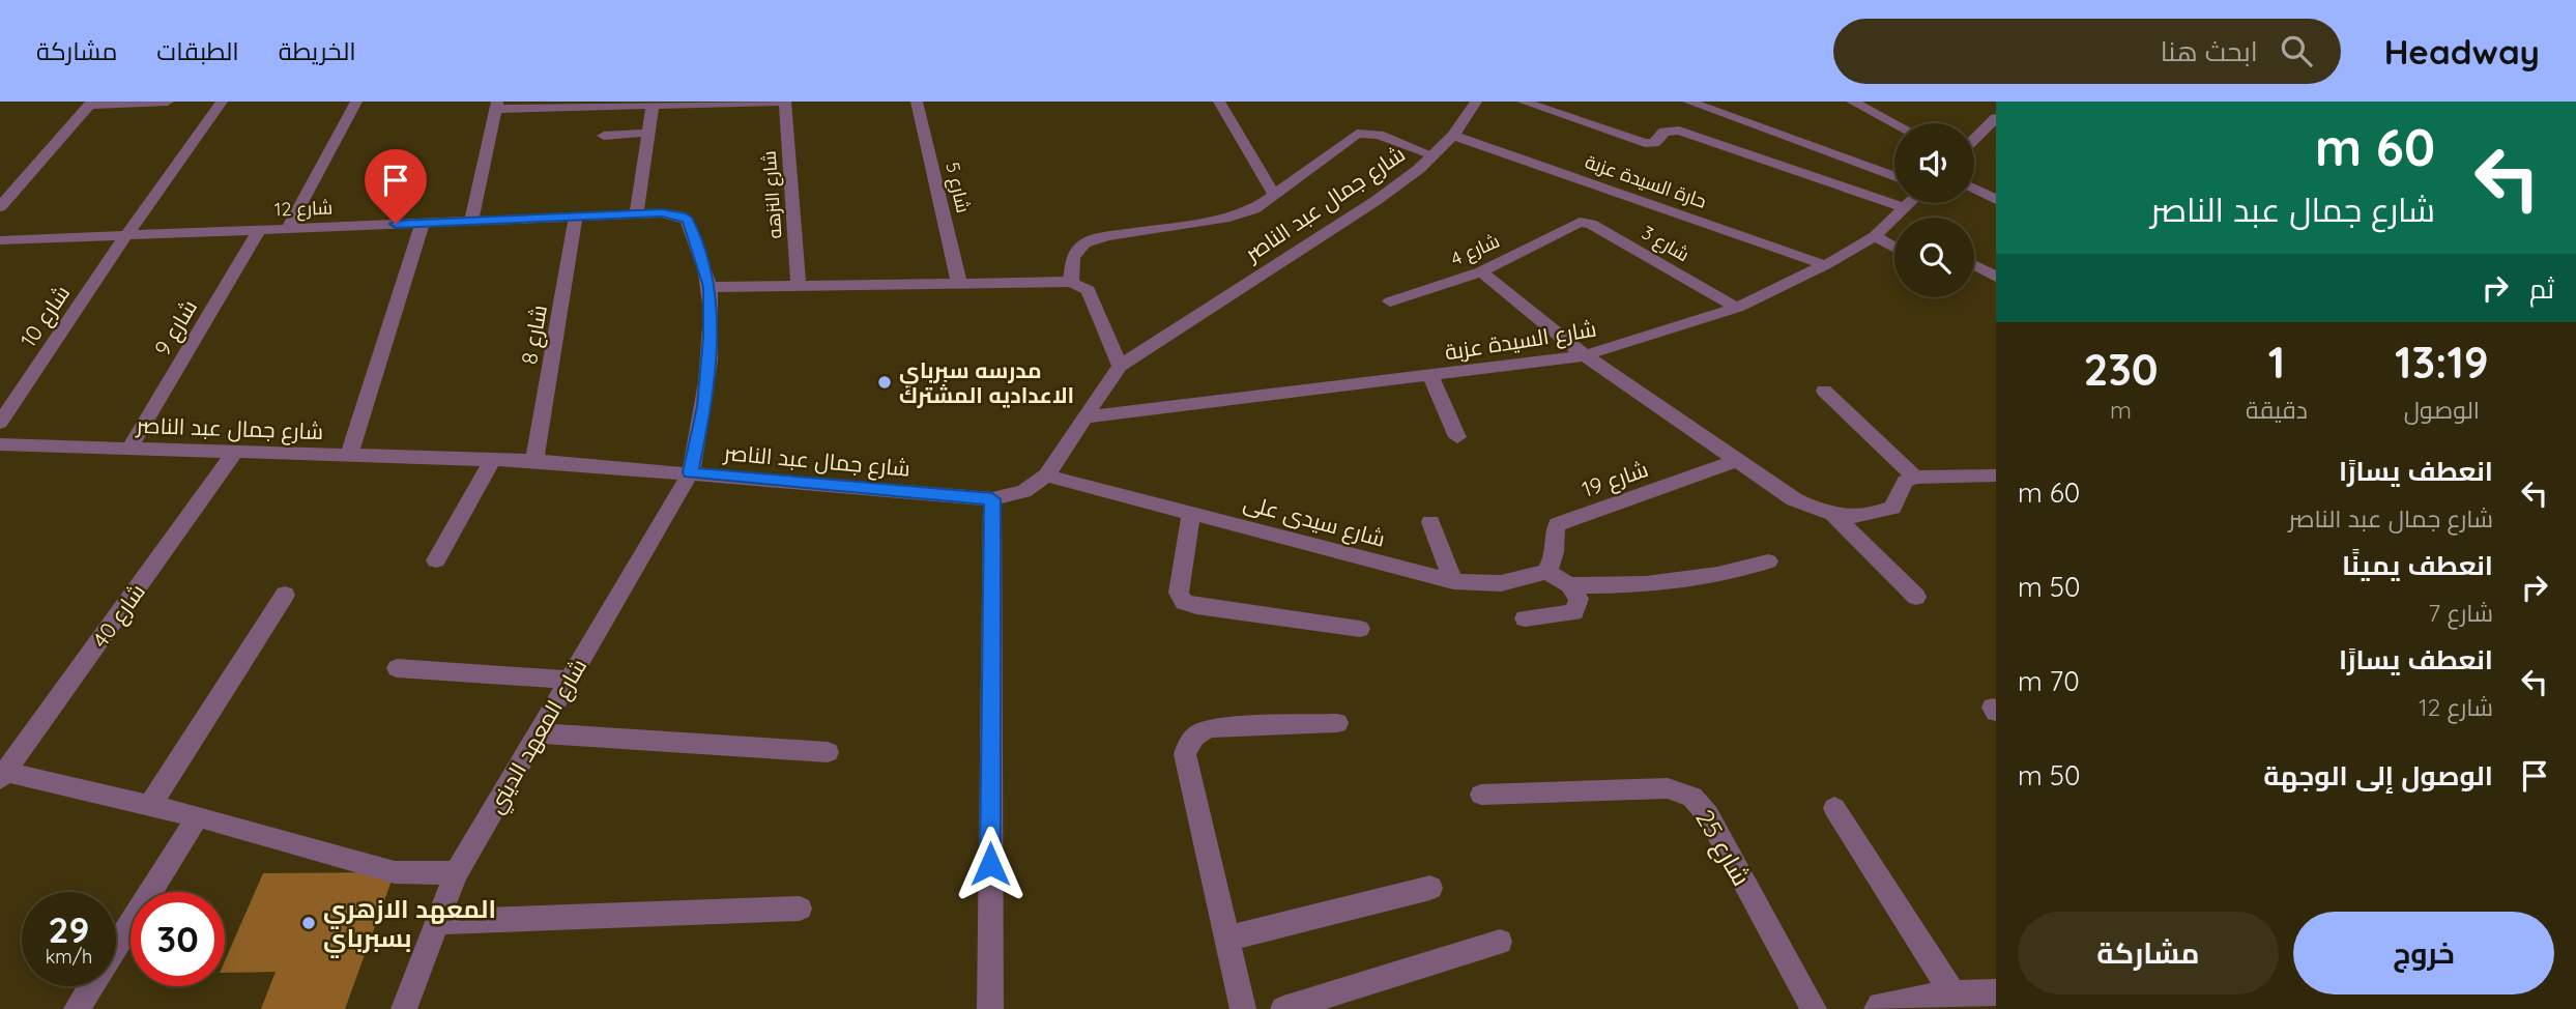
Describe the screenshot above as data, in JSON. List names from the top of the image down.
{
  "streets": {
    "street": [
      "حارة السيدة عزبة",
      "شارع 5",
      "شارع النزهه",
      "شارع جمال عبد الناصر",
      "شارع 12",
      "شارع 3",
      "شارع 4",
      "شارع 10",
      "شارع 9",
      "شارع 8",
      "شارع السيدة عزبة",
      "شارع 19",
      "شارع سيدى على",
      "شارع 40",
      "شارع المعهد الديني",
      "شارع 25"
    ]
  },
  "crossings": [
    ["حارة السيدة عزبة", "شارع جمال عبد الناصر"],
    ["حارة السيدة عزبة", "شارع السيدة عزبة"],
    ["شارع جمال عبد الناصر", "شارع 9"],
    ["شارع جمال عبد الناصر", "شارع 8"],
    ["شارع جمال عبد الناصر", "شارع السيدة عزبة"],
    ["شارع جمال عبد الناصر", "شارع سيدى على"],
    ["شارع جمال عبد الناصر", "شارع 40"],
    ["شارع جمال عبد الناصر", "شارع المعهد الديني"],
    ["شارع 12", "شارع 10"],
    ["شارع 12", "شارع 9"],
    ["شارع 12", "شارع 8"],
    ["شارع 12", "شارع المعهد الديني"],
    ["شارع 3", "شارع 4"],
    ["شارع 3", "شارع السيدة عزبة"],
    ["شارع 19", "شارع سيدى على"]
  ],
  "places": ["مدرسه سبرباي الاعداديه المشترك", "المعهد الازهري بسبرباي"],
  "page": {
    "header": "Headway",
    "search": "ابحث هنا",
    "nav": ["الخريطة", "الطبقات", "مشاركة"],
    "turn": ["60 m", "شارع جمال عبد الناصر"],
    "then": "ثم",
    "eta": [
      "13:19",
      "الوصول",
      "1",
      "دقيقة",
      "230",
      "m"
    ],
    "list": [
      {
        "name": "انعطف يسارًا",
        "note": "شارع جمال عبد الناصر",
        "value": "60 m"
      },
      {
        "name": "انعطف يمينًا",
        "note": "شارع 7",
        "value": "50 m"
      },
      {
        "name": "انعطف يسارًا",
        "note": "شارع 12",
        "value": "70 m"
      },
      {
        "name": "الوصول إلى الوجهة",
        "value": "50 m"
      }
    ],
    "speed": "29 km/h",
    "limit": "30",
    "buttons": ["خروج", "مشاركة"]
  }
}
